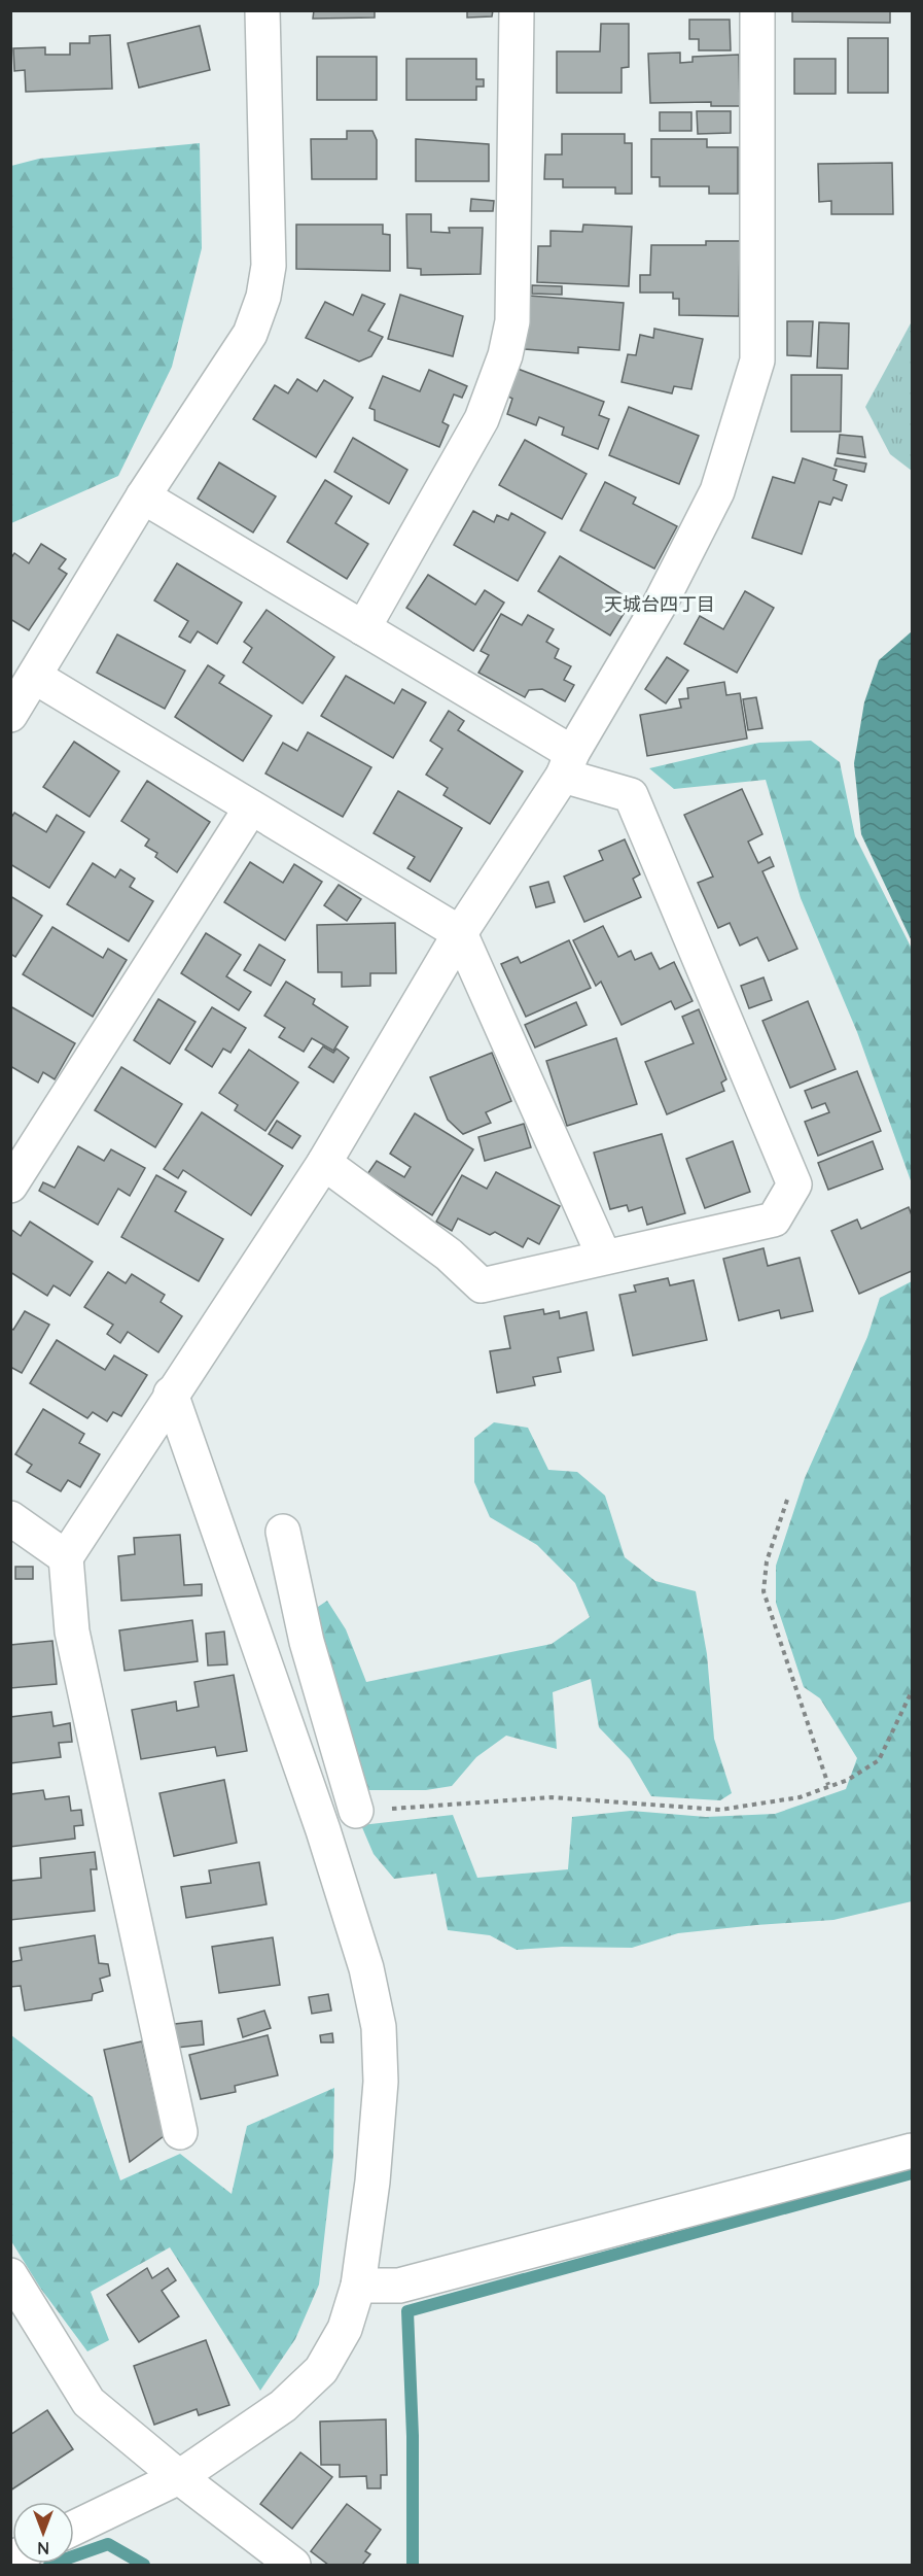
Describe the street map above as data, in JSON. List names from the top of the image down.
{
  "districts": ["天城台四丁目"],
  "north": "bottom"
}
